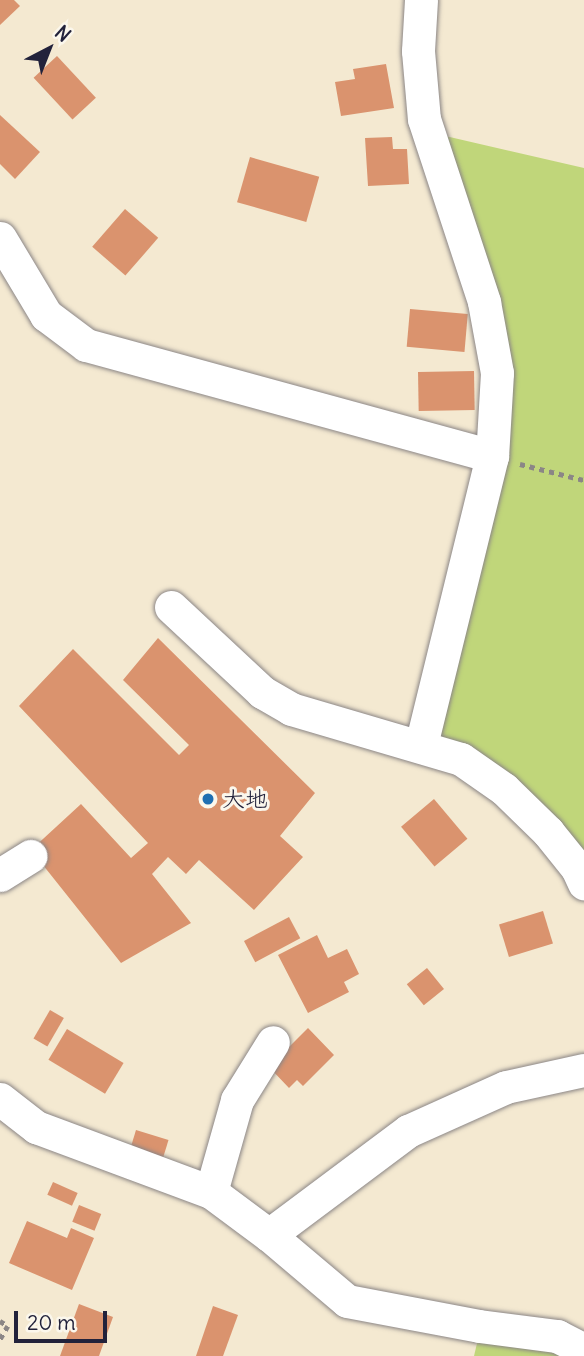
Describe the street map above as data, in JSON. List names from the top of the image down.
{
  "places": ["大地"],
  "scale_bar": "20 m",
  "north": "top right"
}
